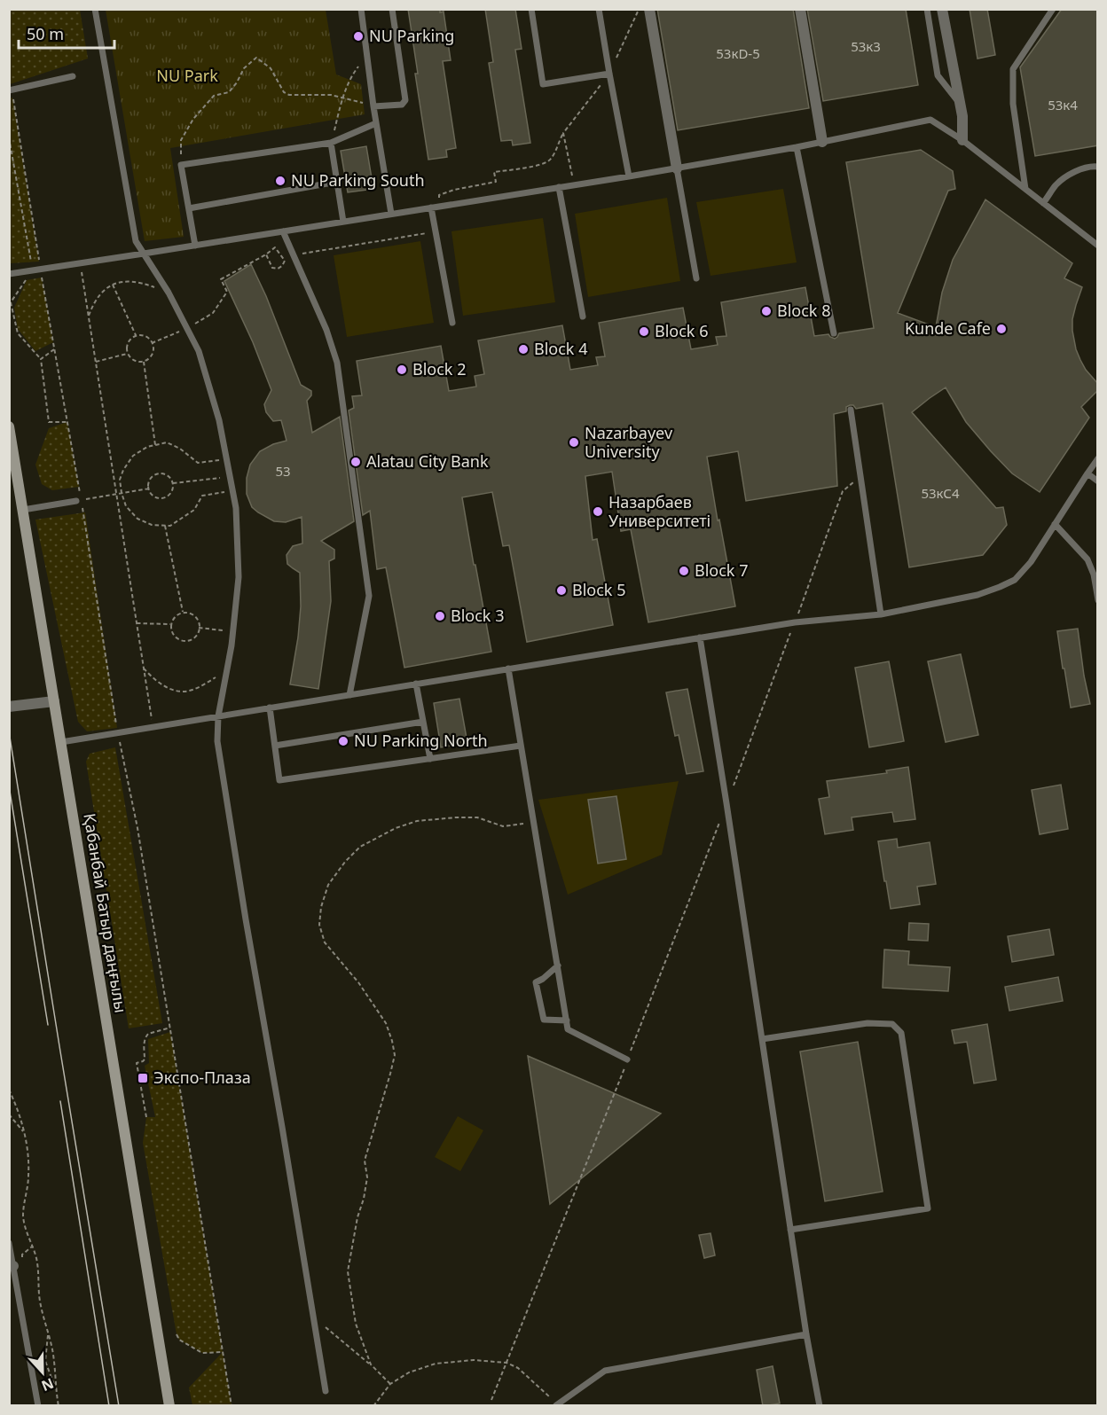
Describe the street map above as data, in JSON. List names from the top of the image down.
{
  "streets": {
    "main road": ["Қабанбай Батыр даңғылы"]
  },
  "parks": ["NU Park"],
  "places": {
    "other": [
      "NU Parking",
      "NU Parking South",
      "Block 8",
      "Kunde Cafe",
      "Block 6",
      "Block 4",
      "Block 2",
      "Nazarbayev University",
      "Alatau City Bank",
      "Назарбаев Университеті",
      "Block 7",
      "Block 5",
      "Block 3",
      "NU Parking North"
    ],
    "transit": ["Экспо-Плаза"]
  },
  "house_numbers": [
    "53к3",
    "53кD-5",
    "53к4",
    "53",
    "53кС4"
  ],
  "scale_bar": "50 m",
  "north": "bottom"
}
